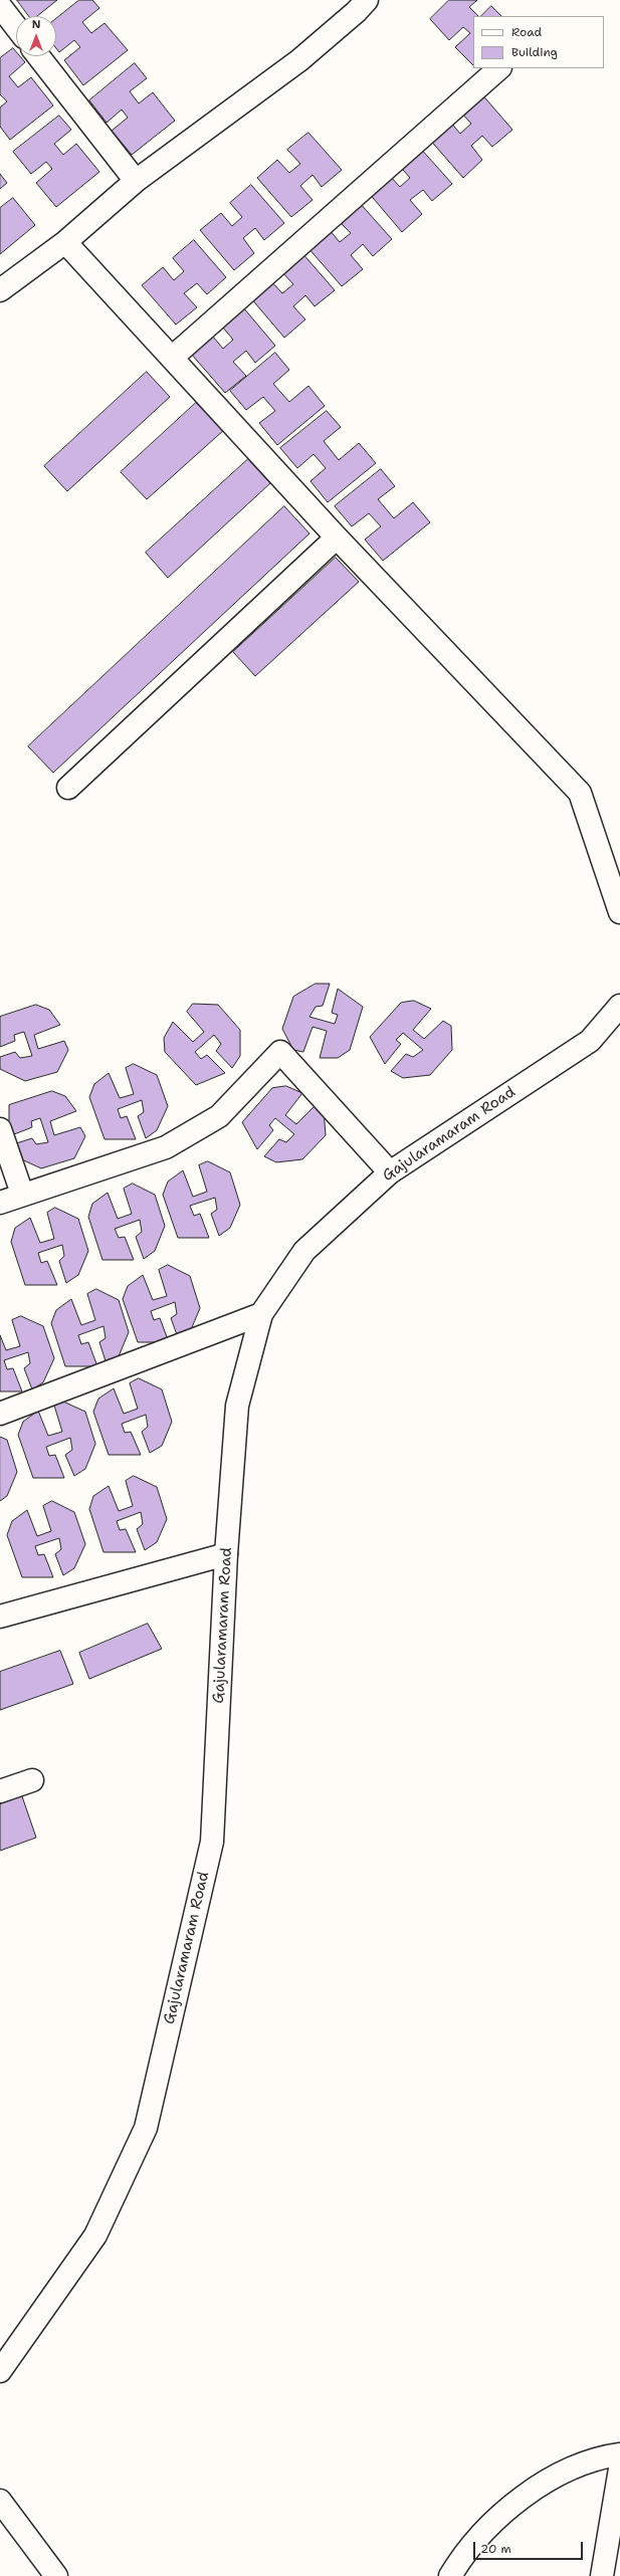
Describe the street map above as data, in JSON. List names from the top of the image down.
{
  "streets": {
    "street": ["Gajularamaram Road"]
  },
  "legend": ["Road", "Building"],
  "scale_bar": "20 m",
  "north": "top"
}
